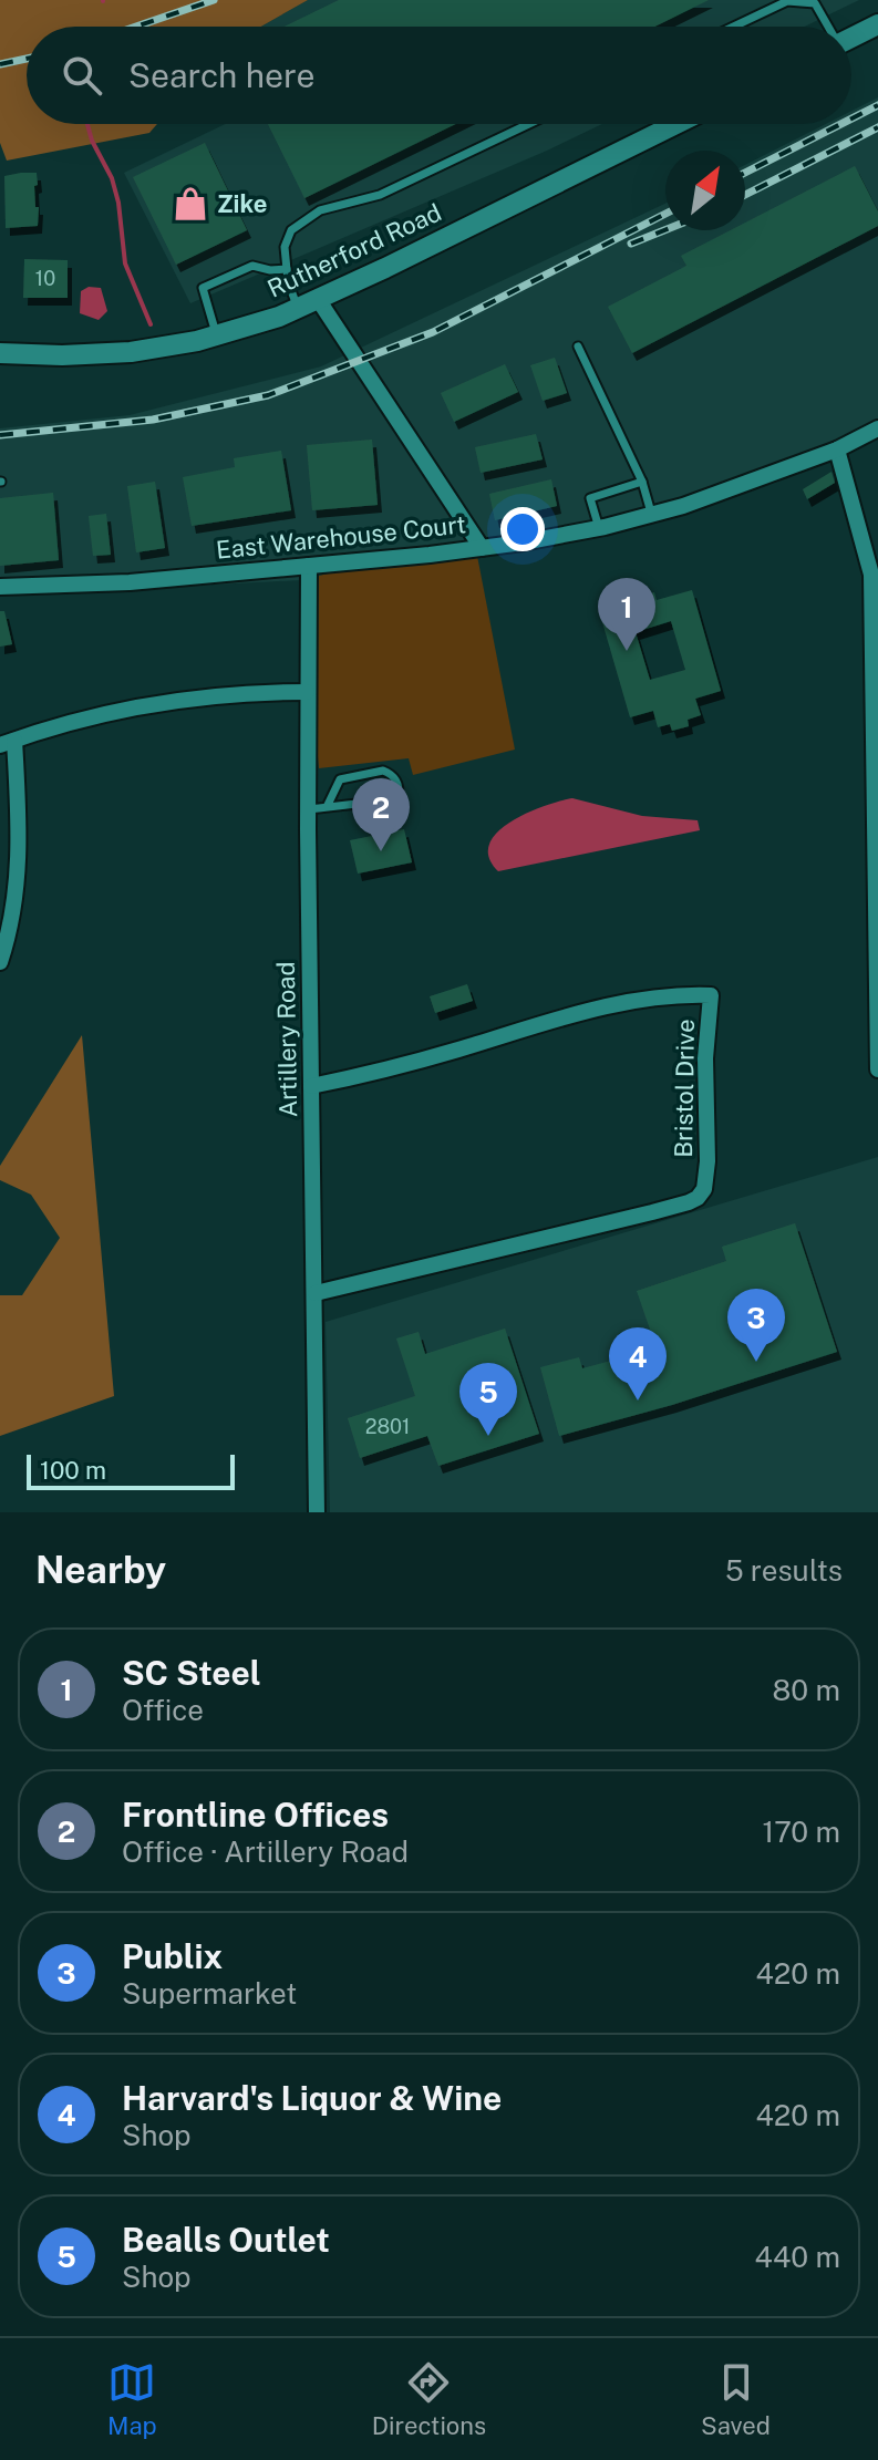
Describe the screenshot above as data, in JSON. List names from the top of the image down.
{
  "streets": {
    "street": [
      "Rutherford Road",
      "East Warehouse Court",
      "Artillery Road",
      "Bristol Drive"
    ]
  },
  "crossings": [
    ["East Warehouse Court", "Artillery Road"],
    ["Artillery Road", "Bristol Drive"]
  ],
  "places": {
    "shop": ["Zike"]
  },
  "house_numbers": ["10", "2801"],
  "scale_bar": "100 m",
  "north": "top right",
  "page": {
    "search": "Search here",
    "pins": [
      "1",
      "2",
      "3",
      "4",
      "5"
    ],
    "scale": "100 m",
    "heading": ["Nearby", "5 results"],
    "list": [
      {
        "mark": "1",
        "name": "SC Steel",
        "note": "Office",
        "value": "80 m"
      },
      {
        "mark": "2",
        "name": "Frontline Offices",
        "note": "Office · Artillery Road",
        "value": "170 m"
      },
      {
        "mark": "3",
        "name": "Publix",
        "note": "Supermarket",
        "value": "420 m"
      },
      {
        "mark": "4",
        "name": "Harvard's Liquor & Wine",
        "note": "Shop",
        "value": "420 m"
      },
      {
        "mark": "5",
        "name": "Bealls Outlet",
        "note": "Shop",
        "value": "440 m"
      }
    ],
    "nav": ["Map", "Directions", "Saved"]
  }
}
